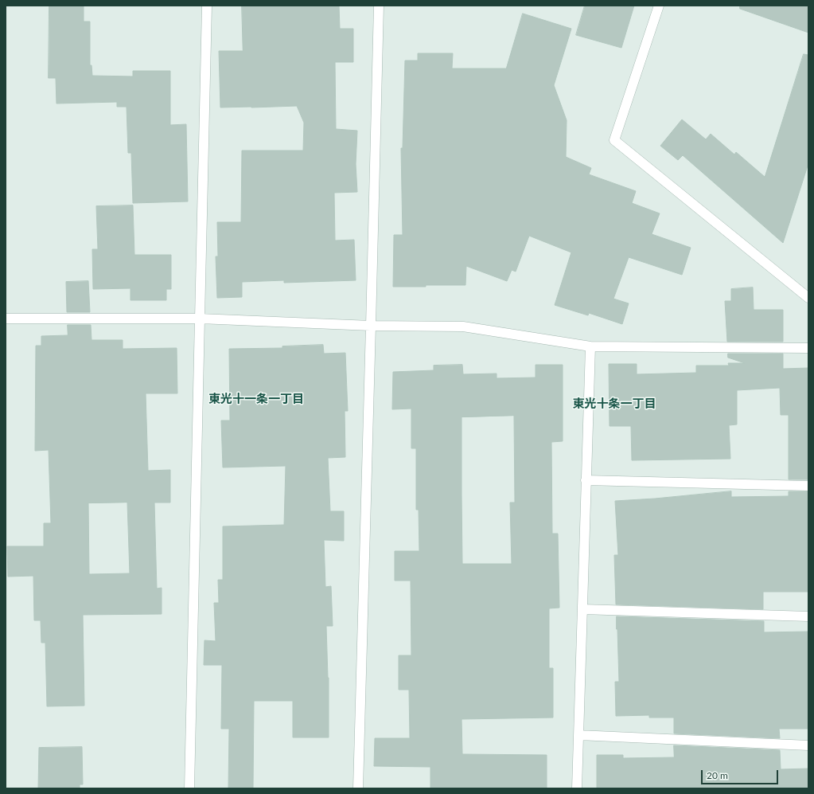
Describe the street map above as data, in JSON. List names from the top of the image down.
{
  "districts": ["東光十一条一丁目", "東光十条一丁目"],
  "scale_bar": "20 m"
}
